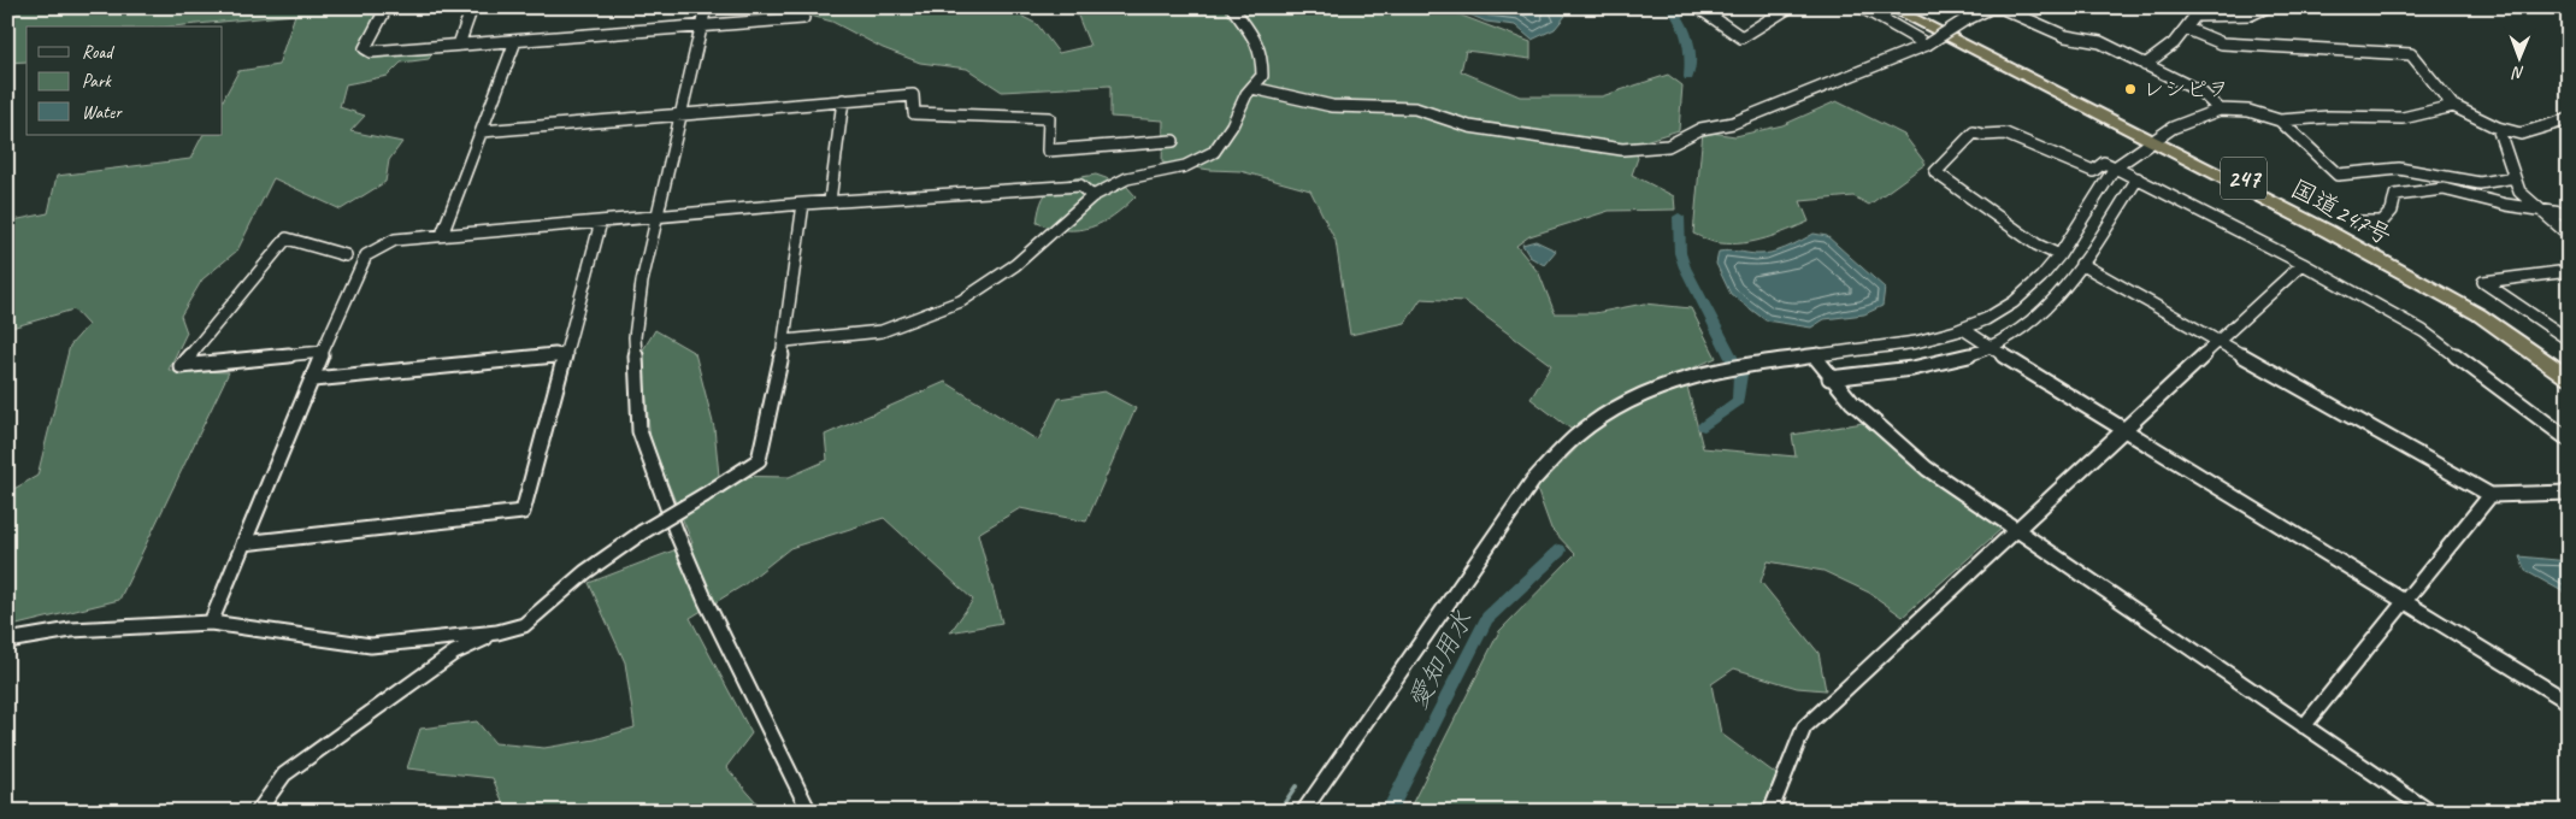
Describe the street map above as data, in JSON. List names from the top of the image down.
{
  "streets": {
    "highway": ["247", "国道247号"]
  },
  "water": ["愛知用水"],
  "places": ["レシピヲ"],
  "legend": ["Road", "Park", "Water"],
  "north": "bottom"
}
